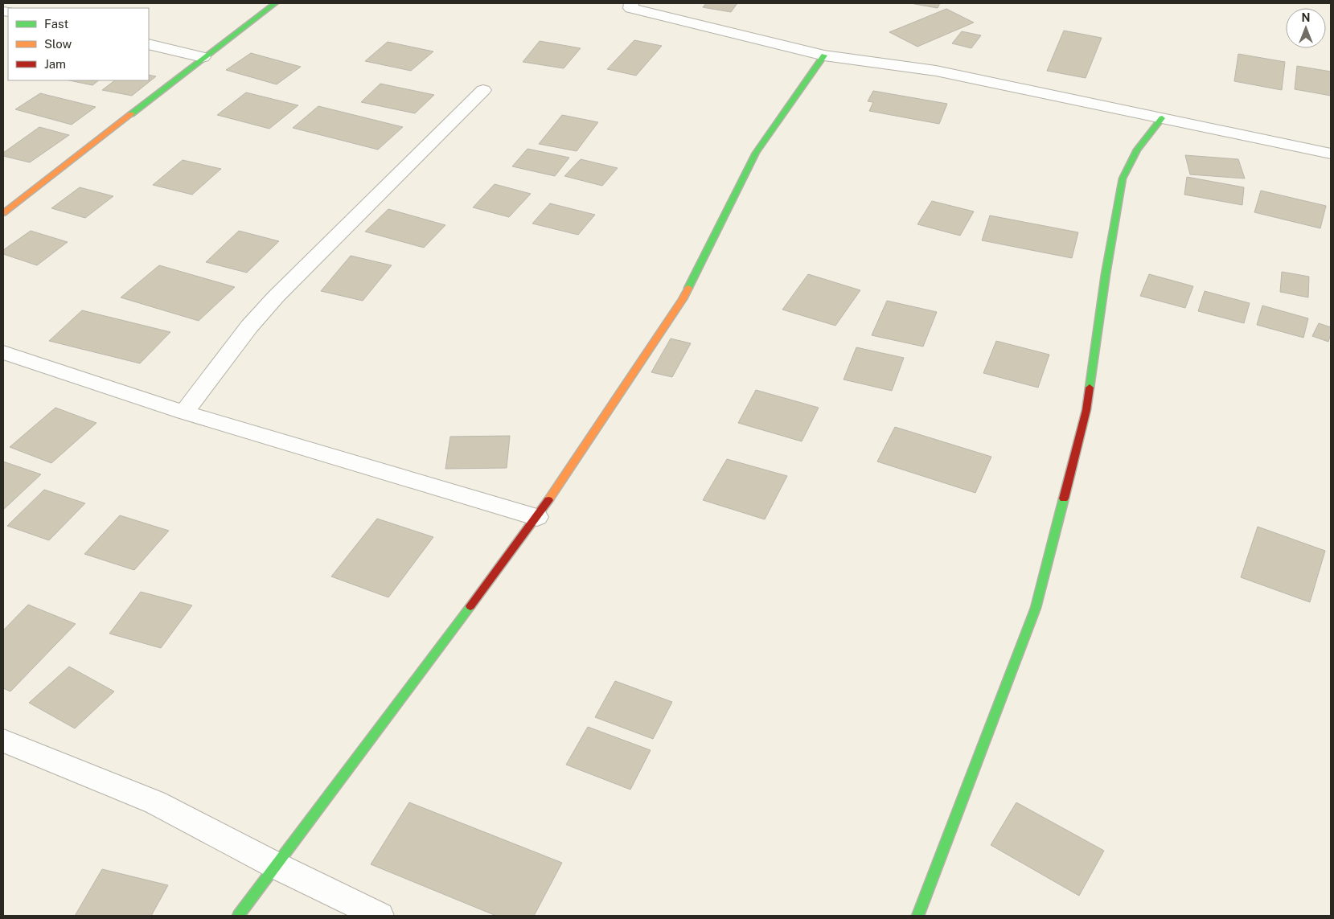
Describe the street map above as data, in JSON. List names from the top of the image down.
{
  "legend": ["Fast", "Slow", "Jam"],
  "north": "top"
}
